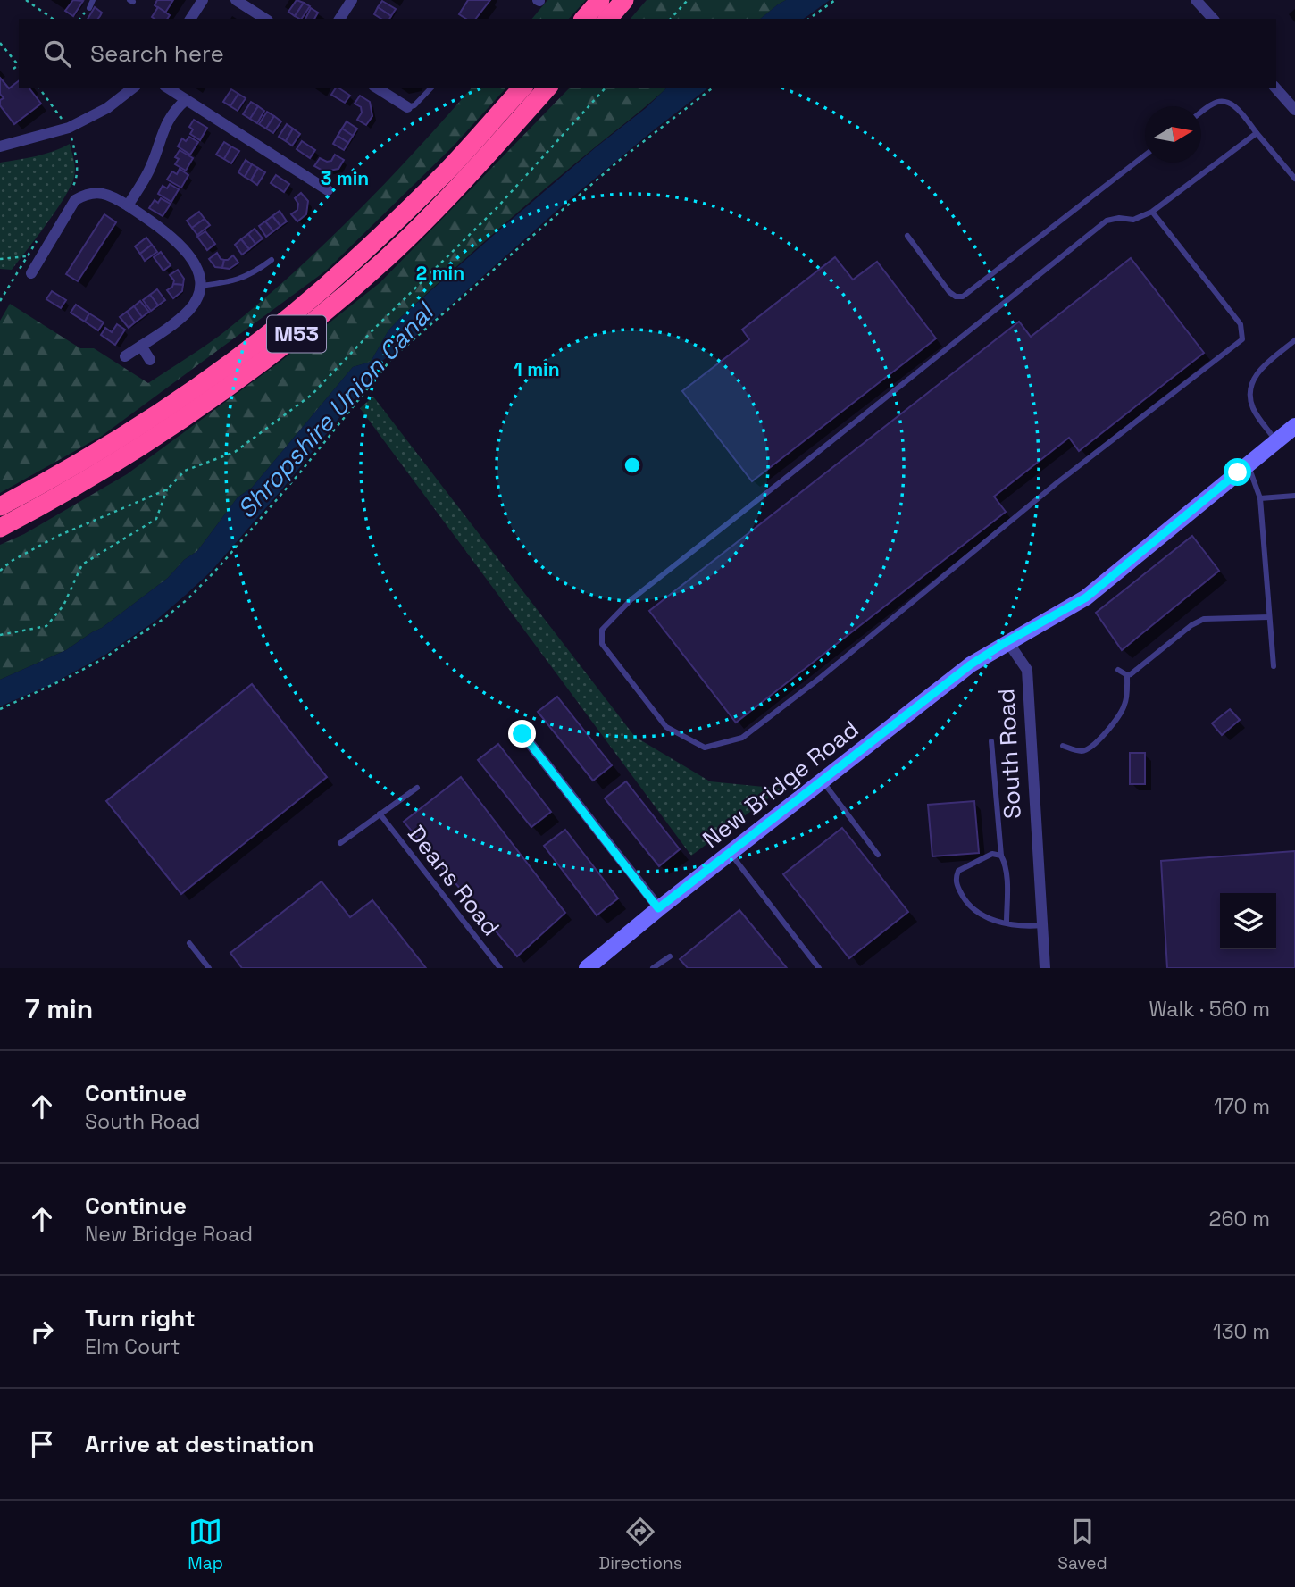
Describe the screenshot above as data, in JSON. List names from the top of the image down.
{
  "streets": {
    "highway": ["M53"],
    "street": ["South Road", "New Bridge Road"],
    "lane": ["Deans Road"]
  },
  "crossings": [
    ["South Road", "New Bridge Road"]
  ],
  "water": ["Shropshire Union Canal"],
  "north": "right",
  "page": {
    "search": "Search here",
    "heading": ["7 min", "Walk · 560 m"],
    "list": [
      ["Continue", "South Road", "170 m"],
      ["Continue", "New Bridge Road", "260 m"],
      ["Turn right", "Elm Court", "130 m"],
      "Arrive at destination"
    ],
    "nav": ["Map", "Directions", "Saved"]
  },
  "rings": ["3 min", "2 min", "1 min"]
}
